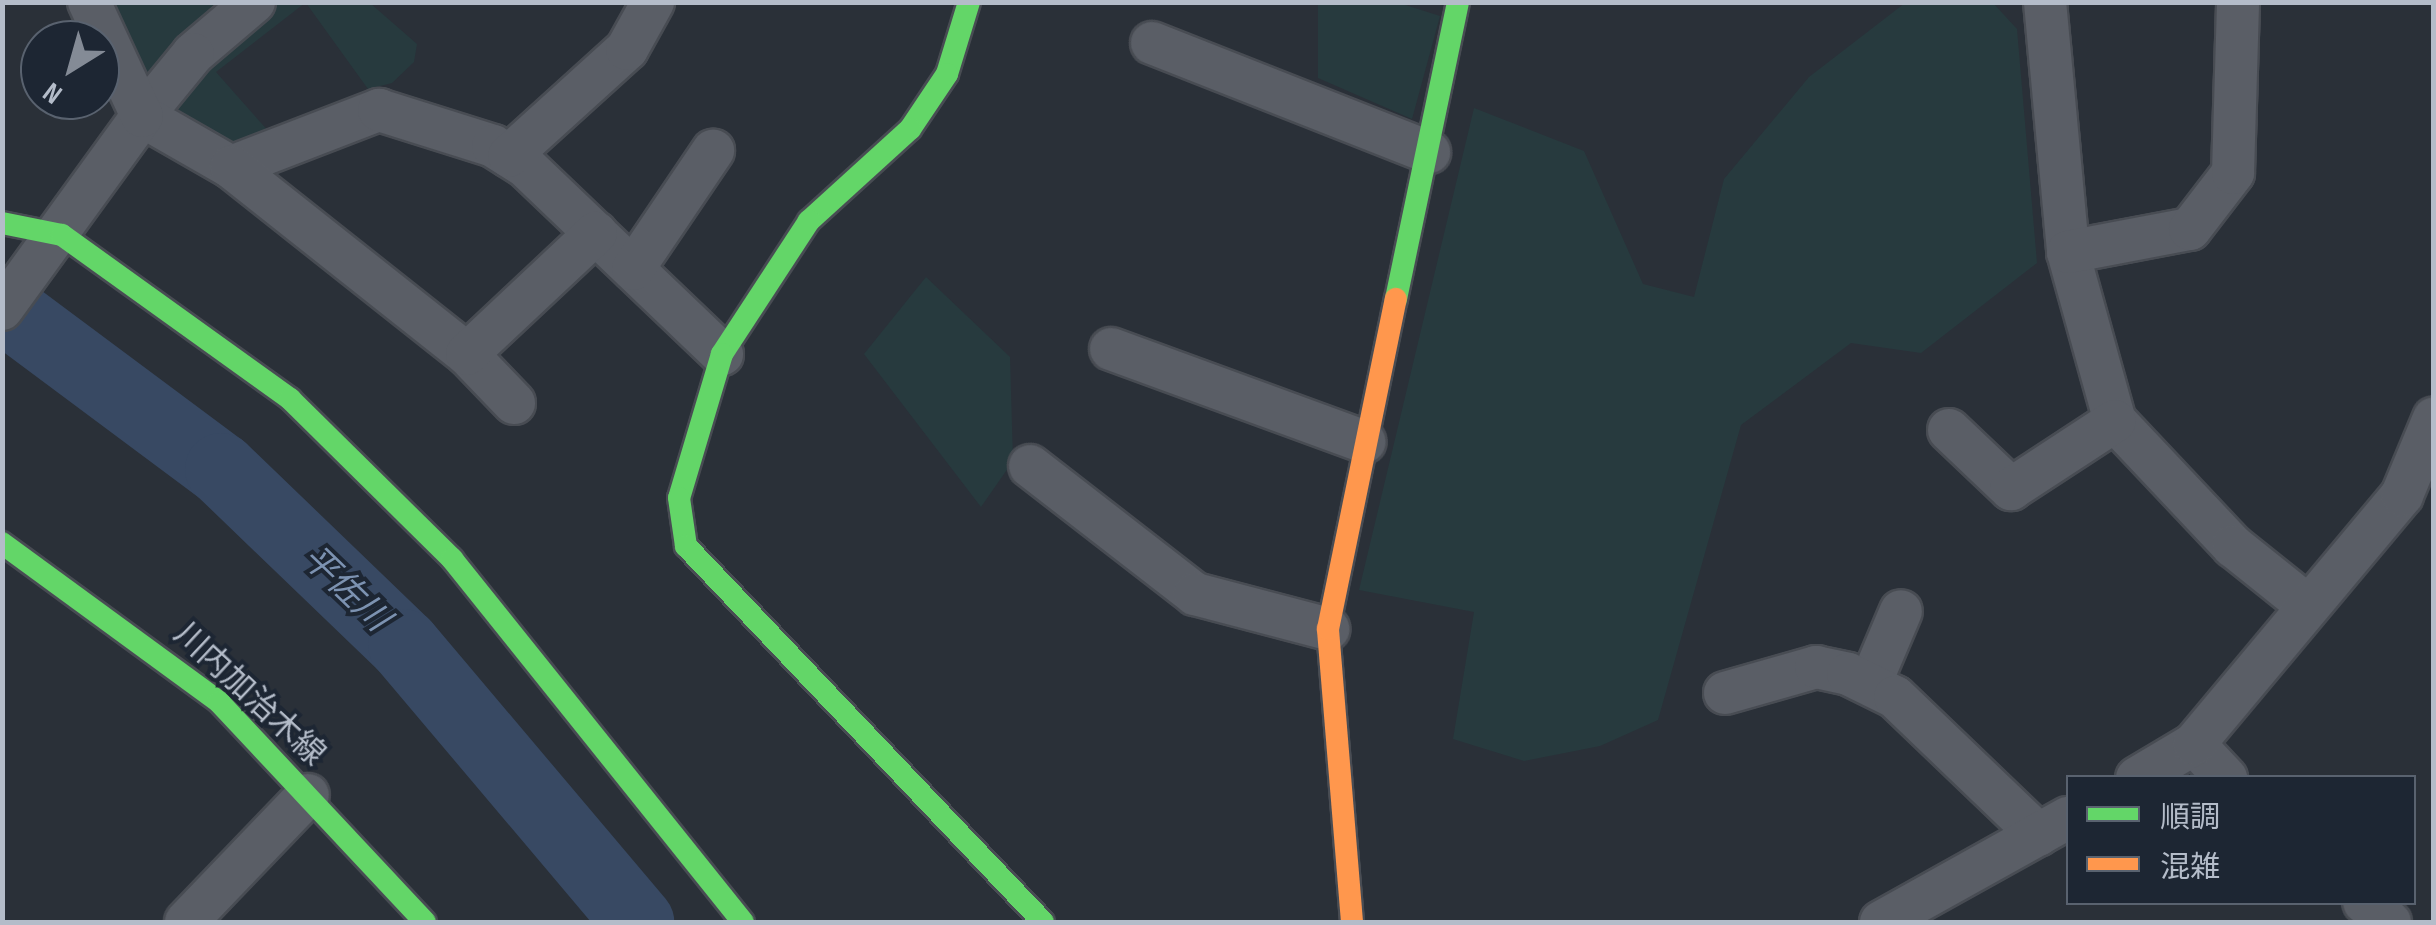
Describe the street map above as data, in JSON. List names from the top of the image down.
{
  "streets": {
    "street": ["川内加治木線"]
  },
  "water": ["平佐川"],
  "legend": ["順調", "混雑"],
  "north": "bottom left"
}
